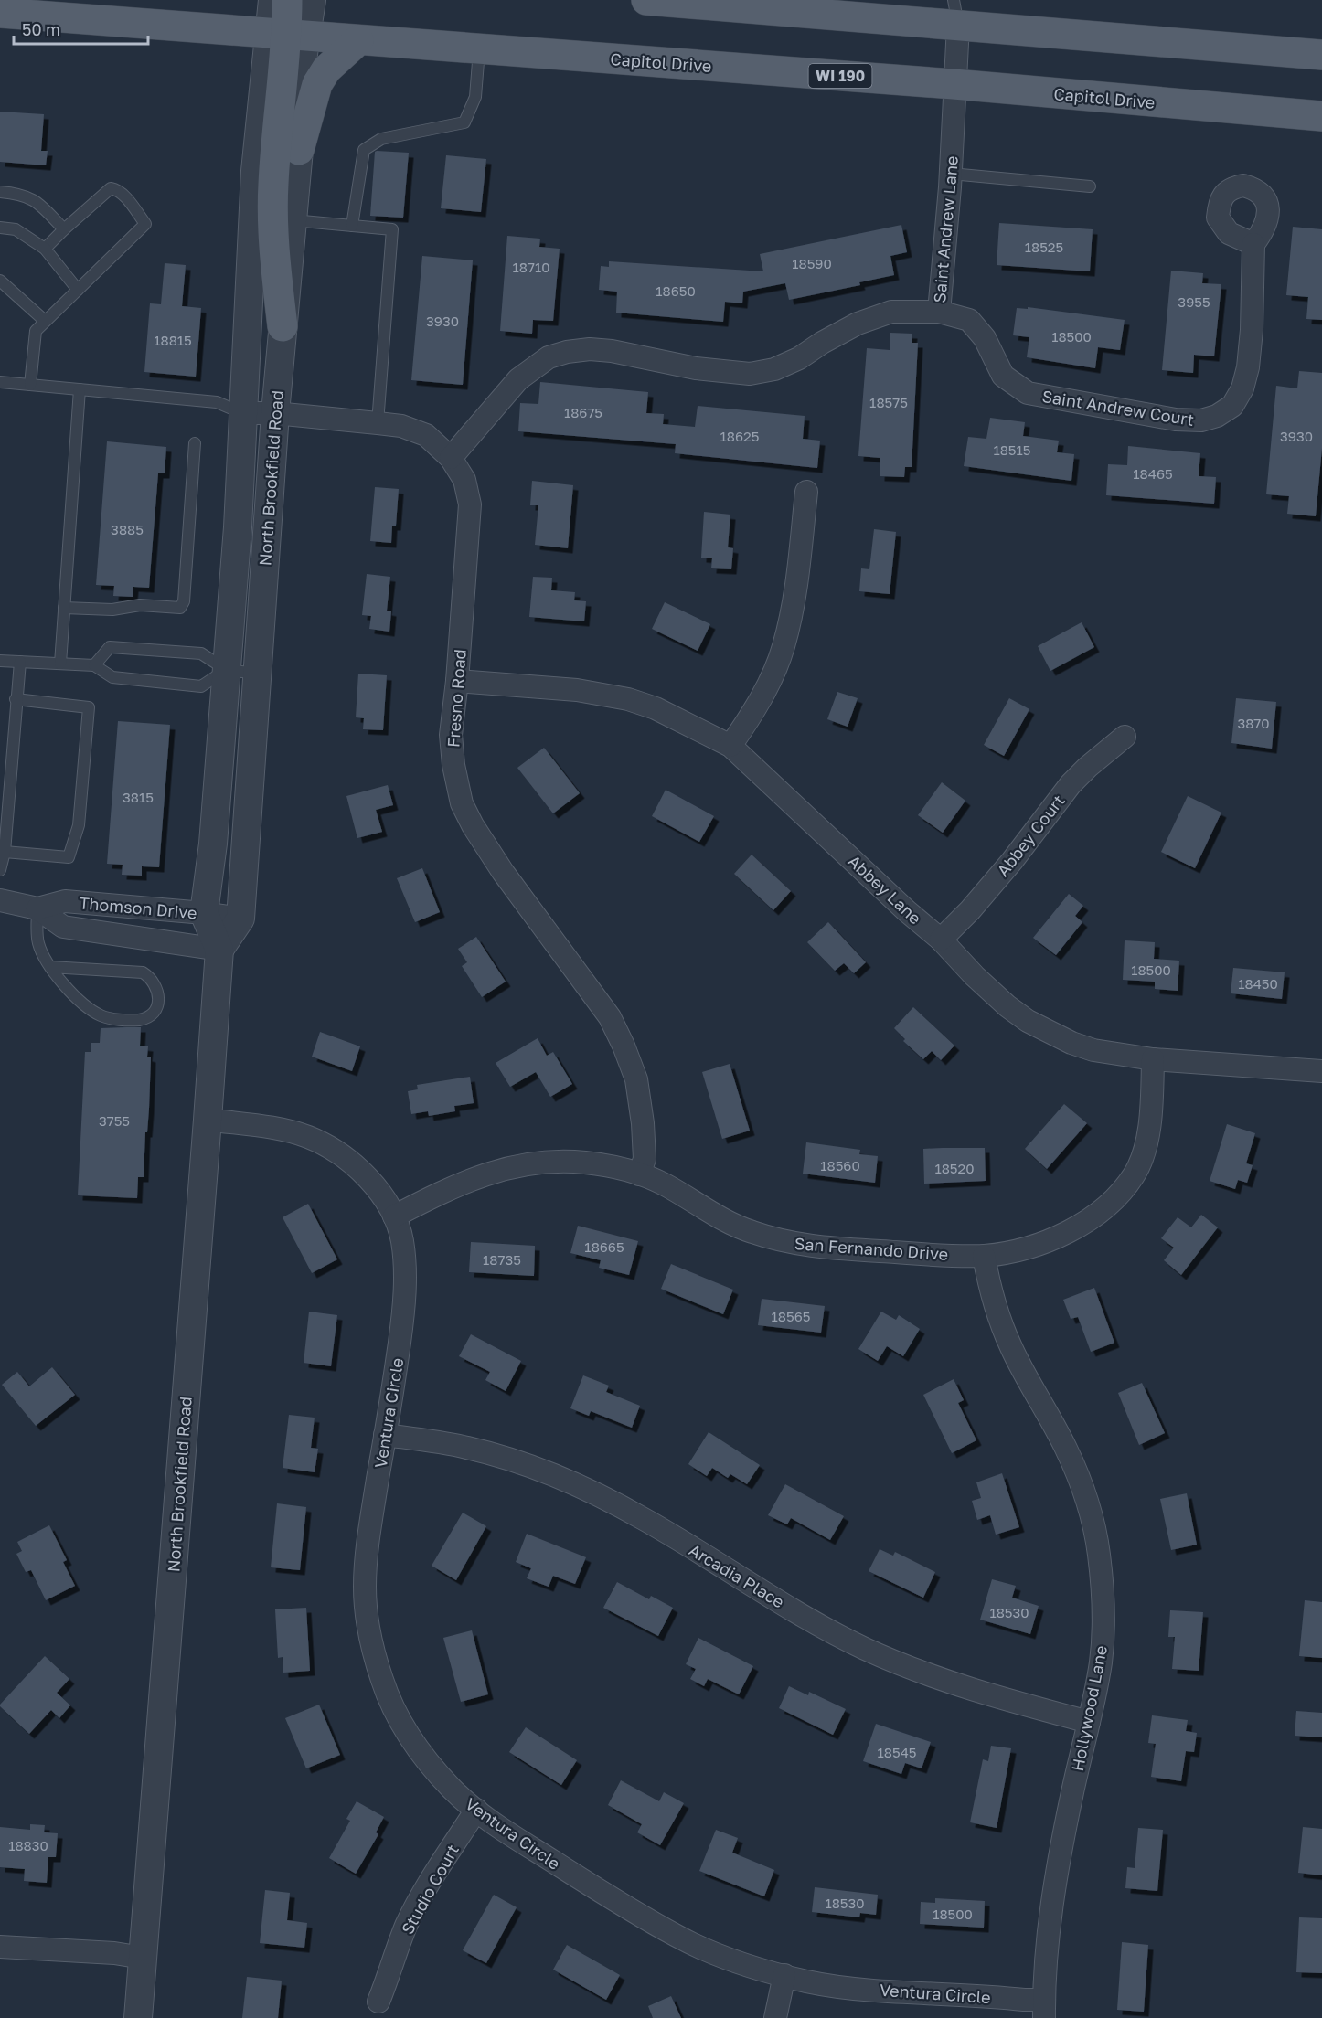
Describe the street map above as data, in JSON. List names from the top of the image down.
{
  "streets": {
    "main road": ["Capitol Drive", "WI 190"],
    "street": [
      "Saint Andrew Lane",
      "Saint Andrew Court",
      "North Brookfield Road",
      "Fresno Road",
      "Abbey Court",
      "Abbey Lane",
      "Thomson Drive",
      "San Fernando Drive",
      "Ventura Circle",
      "Arcadia Place",
      "Hollywood Lane",
      "Studio Court"
    ]
  },
  "crossings": [
    ["Capitol Drive", "Saint Andrew Lane"],
    ["Capitol Drive", "North Brookfield Road"],
    ["Saint Andrew Lane", "Saint Andrew Court"],
    ["Saint Andrew Lane", "Fresno Road"],
    ["North Brookfield Road", "Fresno Road"],
    ["North Brookfield Road", "Thomson Drive"],
    ["North Brookfield Road", "Ventura Circle"],
    ["Fresno Road", "Abbey Lane"],
    ["Fresno Road", "San Fernando Drive"],
    ["Abbey Court", "Abbey Lane"],
    ["Abbey Lane", "San Fernando Drive"],
    ["San Fernando Drive", "Ventura Circle"],
    ["San Fernando Drive", "Hollywood Lane"],
    ["Ventura Circle", "Arcadia Place"],
    ["Ventura Circle", "Hollywood Lane"],
    ["Ventura Circle", "Studio Court"],
    ["Arcadia Place", "Hollywood Lane"]
  ],
  "house_numbers": [
    "18525",
    "18590",
    "18710",
    "18650",
    "3955",
    "3930",
    "18500",
    "18815",
    "18575",
    "18675",
    "18625",
    "3930",
    "18515",
    "18465",
    "3885",
    "3870",
    "3815",
    "18500",
    "18450",
    "3755",
    "18560",
    "18520",
    "18665",
    "18735",
    "18565",
    "18530",
    "18545",
    "18830",
    "18530",
    "18500"
  ],
  "scale_bar": "50 m"
}
